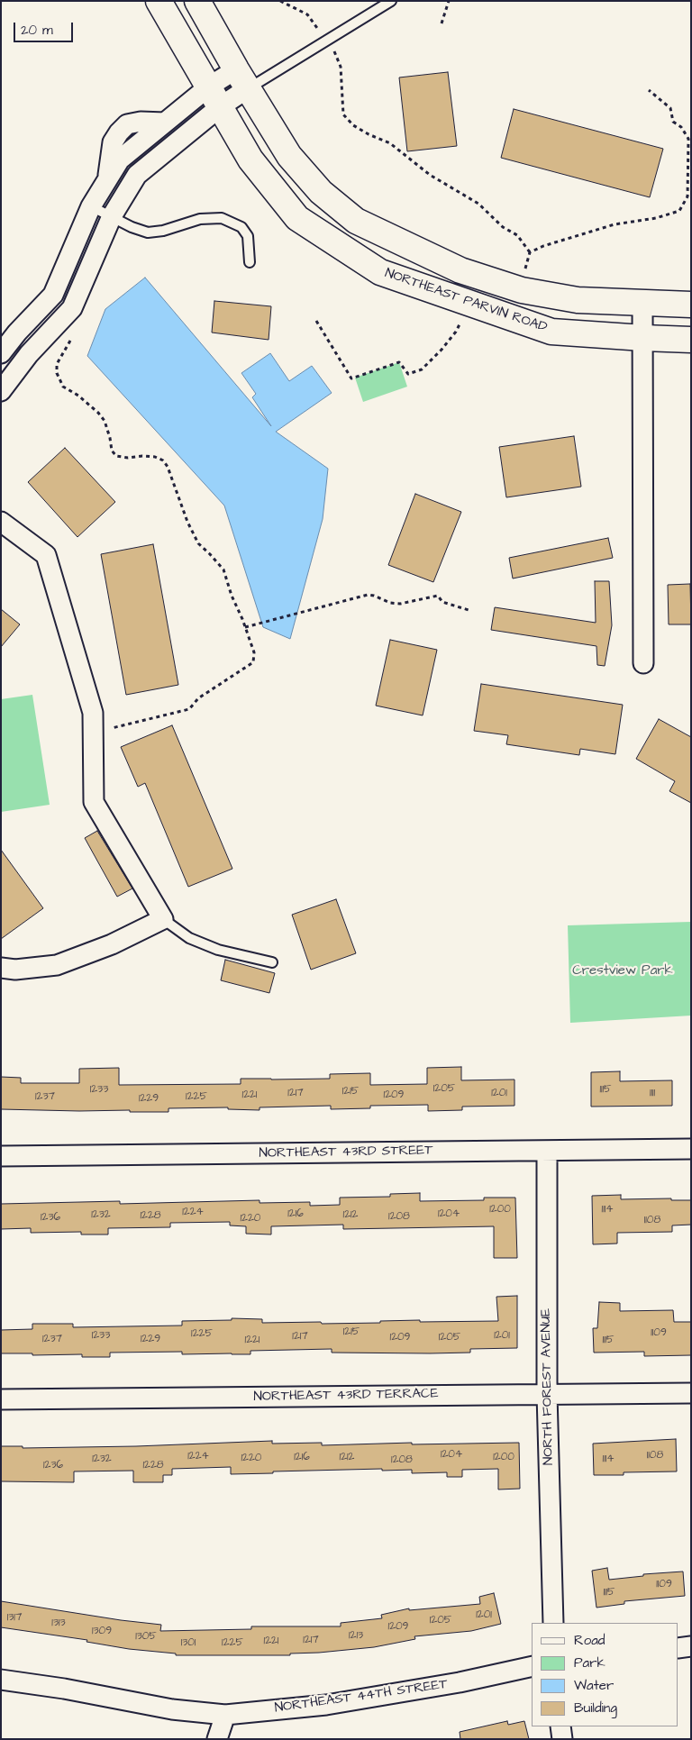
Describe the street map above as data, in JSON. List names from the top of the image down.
{
  "streets": {
    "main road": ["NORTHEAST PARVIN ROAD"],
    "street": [
      "NORTHEAST 43RD STREET",
      "NORTH FOREST AVENUE",
      "NORTHEAST 43RD TERRACE",
      "NORTHEAST 44TH STREET"
    ]
  },
  "crossings": [
    ["NORTHEAST 43RD STREET", "NORTH FOREST AVENUE"],
    ["NORTH FOREST AVENUE", "NORTHEAST 43RD TERRACE"]
  ],
  "parks": ["Crestview Park"],
  "house_numbers": [
    "1205",
    "1233",
    "1115",
    "1215",
    "1217",
    "1201",
    "1111",
    "1221",
    "1209",
    "1237",
    "1225",
    "1229",
    "1200",
    "1114",
    "1224",
    "1216",
    "1204",
    "1232",
    "1212",
    "1228",
    "1208",
    "1236",
    "1220",
    "1108",
    "1215",
    "1109",
    "1225",
    "1233",
    "1201",
    "1217",
    "1209",
    "1205",
    "1237",
    "1229",
    "1221",
    "1115",
    "1204",
    "1108",
    "1224",
    "1216",
    "1212",
    "1200",
    "1220",
    "1232",
    "1114",
    "1208",
    "1236",
    "1228",
    "1109",
    "1115",
    "1201",
    "1317",
    "1205",
    "1313",
    "1209",
    "1309",
    "1213",
    "1305",
    "1217",
    "1221",
    "1301",
    "1225"
  ],
  "legend": [
    "Road",
    "Park",
    "Water",
    "Building"
  ],
  "scale_bar": "20 m"
}
